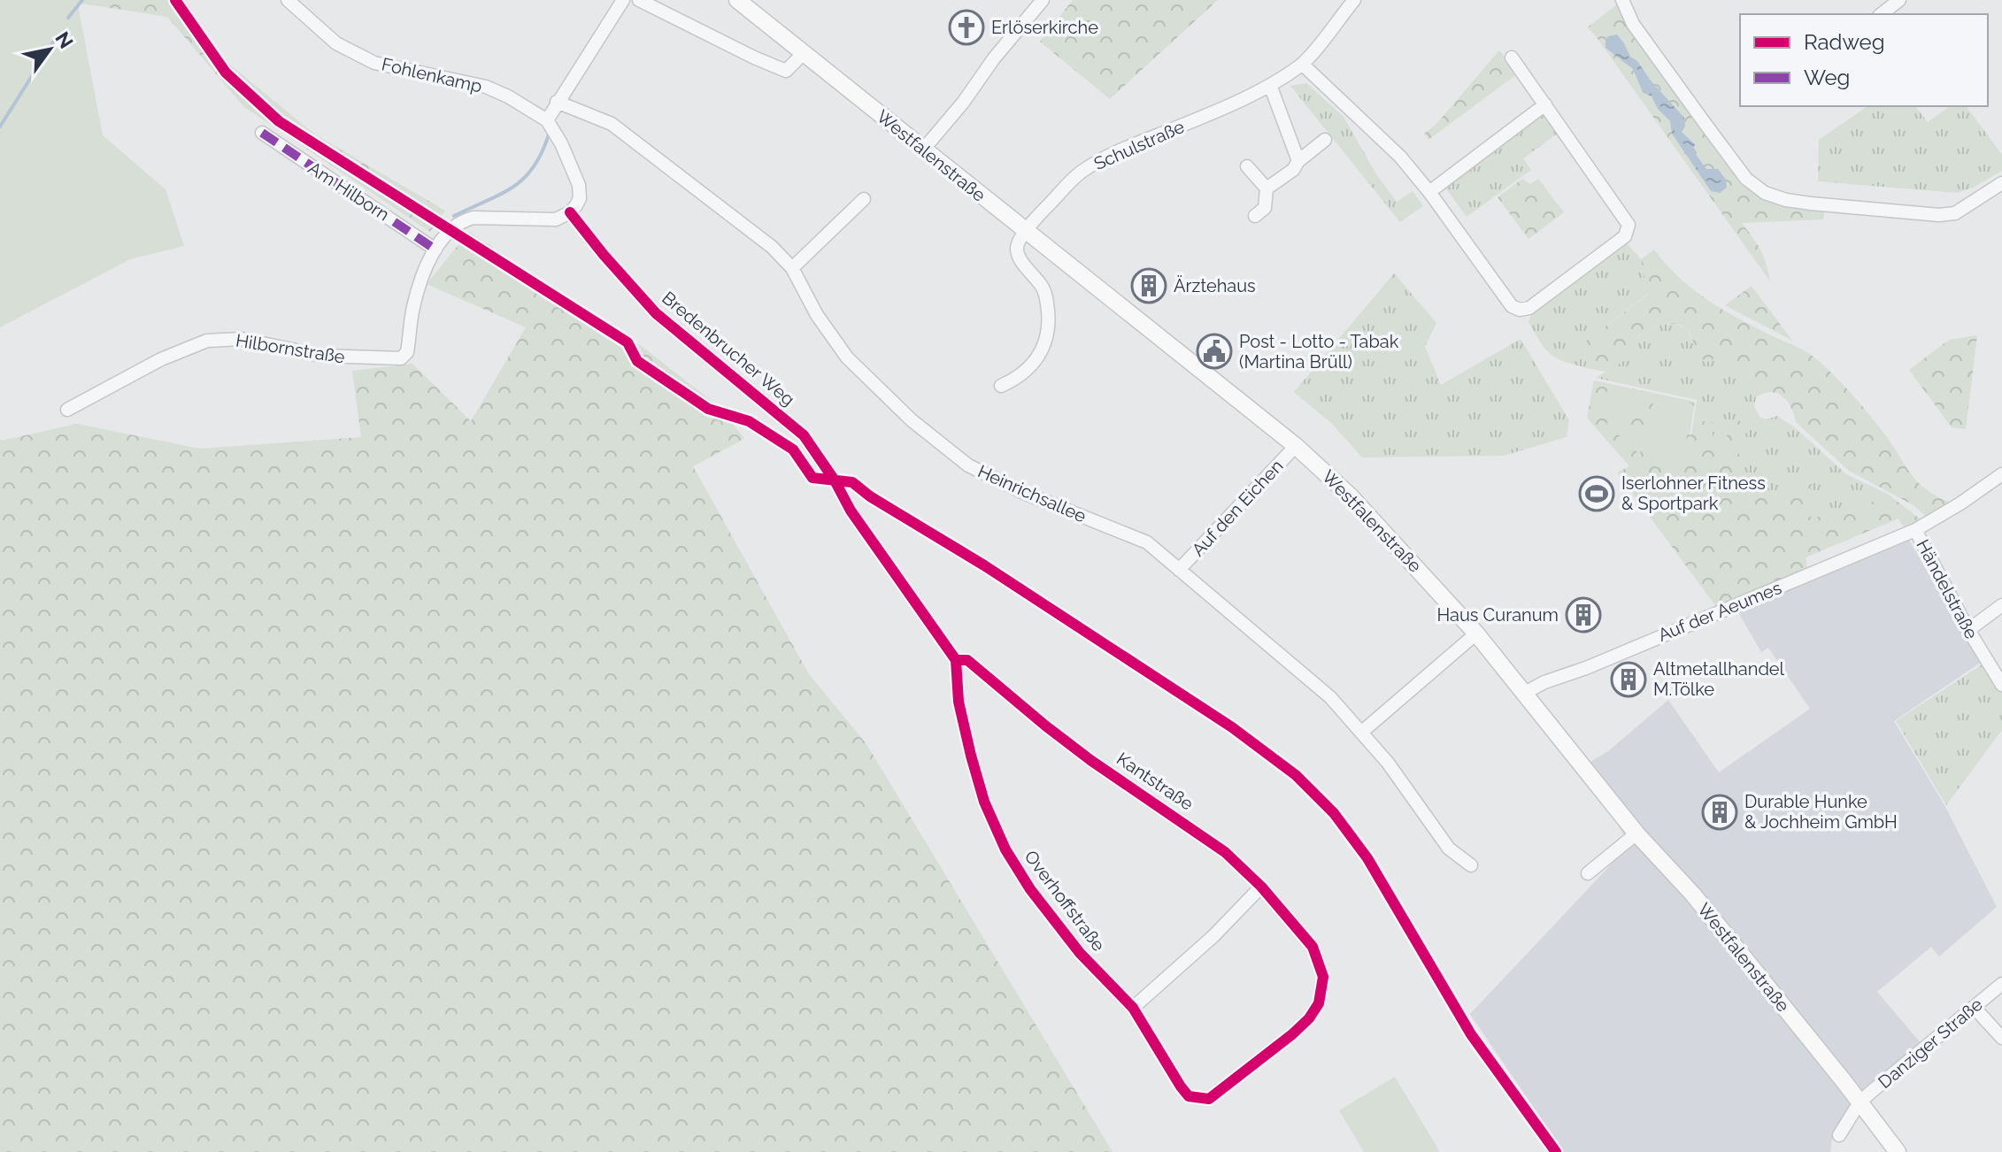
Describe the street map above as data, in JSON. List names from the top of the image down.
{
  "streets": {
    "main road": ["Westfalenstraße"],
    "street": [
      "Fohlenkamp",
      "Schulstraße",
      "Am Hilborn",
      "Hilbornstraße",
      "Bredenbrucher Weg",
      "Heinrichsallee",
      "Auf den Eichen",
      "Händelstraße",
      "Auf der Aeumes",
      "Kantstraße",
      "Overhoffstraße",
      "Danziger Straße"
    ]
  },
  "crossings": [
    ["Schulstraße", "Westfalenstraße"],
    ["Westfalenstraße", "Auf den Eichen"],
    ["Westfalenstraße", "Auf der Aeumes"],
    ["Westfalenstraße", "Danziger Straße"],
    ["Am Hilborn", "Hilbornstraße"],
    ["Hilbornstraße", "Bredenbrucher Weg"],
    ["Bredenbrucher Weg", "Kantstraße"],
    ["Heinrichsallee", "Auf den Eichen"],
    ["Händelstraße", "Auf der Aeumes"],
    ["Kantstraße", "Overhoffstraße"]
  ],
  "places": {
    "church": ["Erlöserkirche"],
    "building": [
      "Ärztehaus",
      "Haus Curanum",
      "Altmetallhandel M.Tölke",
      "Durable Hunke & Jochheim GmbH"
    ],
    "public building": ["Post - Lotto - Tabak (Martina Brüll)"],
    "sports": ["Iserlohner Fitness & Sportpark"]
  },
  "legend": ["Radweg", "Weg"],
  "north": "top right"
}
